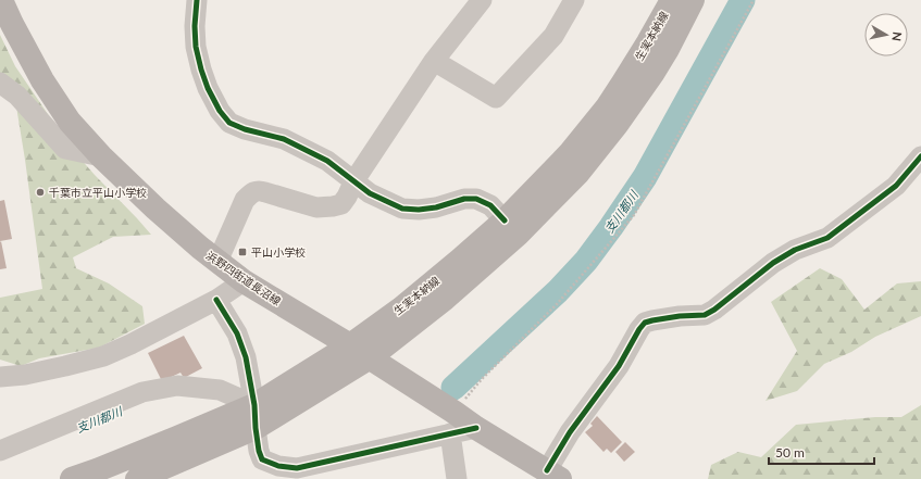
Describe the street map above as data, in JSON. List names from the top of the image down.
{
  "streets": {
    "main road": ["生実本納線", "浜野四街道長沼線"]
  },
  "crossings": [
    ["生実本納線", "浜野四街道長沼線"]
  ],
  "water": ["支川都川"],
  "places": {
    "other": ["千葉市立平山小学校"],
    "transit": ["平山小学校"]
  },
  "scale_bar": "50 m",
  "north": "right"
}
